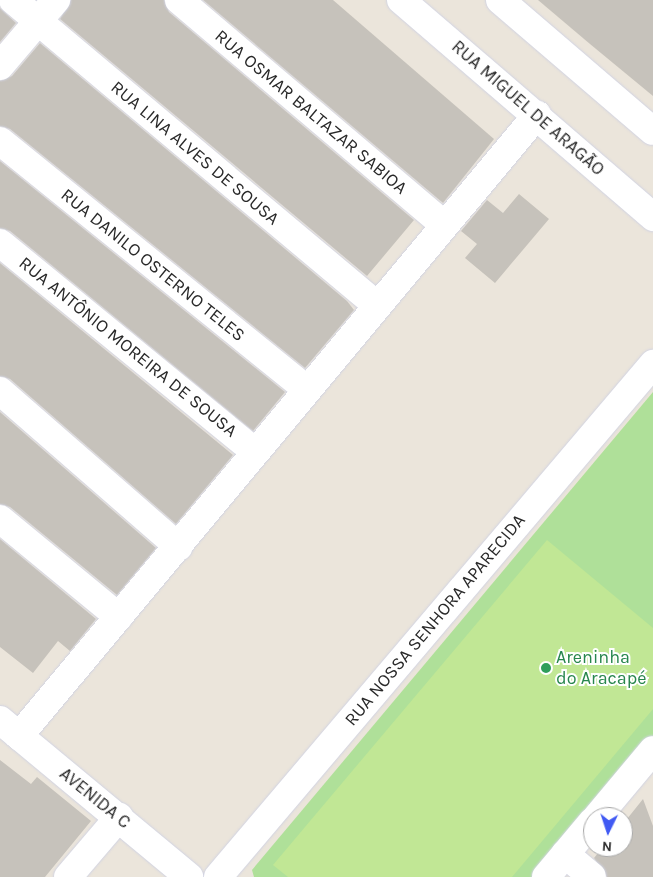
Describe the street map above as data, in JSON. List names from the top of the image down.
{
  "streets": {
    "street": [
      "RUA MIGUEL DE ARAGÃO",
      "RUA OSMAR BALTAZAR SABIOA",
      "RUA LINA ALVES DE SOUSA",
      "RUA DANILO OSTERNO TELES",
      "RUA ANTÔNIO MOREIRA DE SOUSA",
      "RUA NOSSA SENHORA APARECIDA",
      "AVENIDA C"
    ]
  },
  "places": ["Areninha do Aracapé"],
  "north": "bottom"
}
